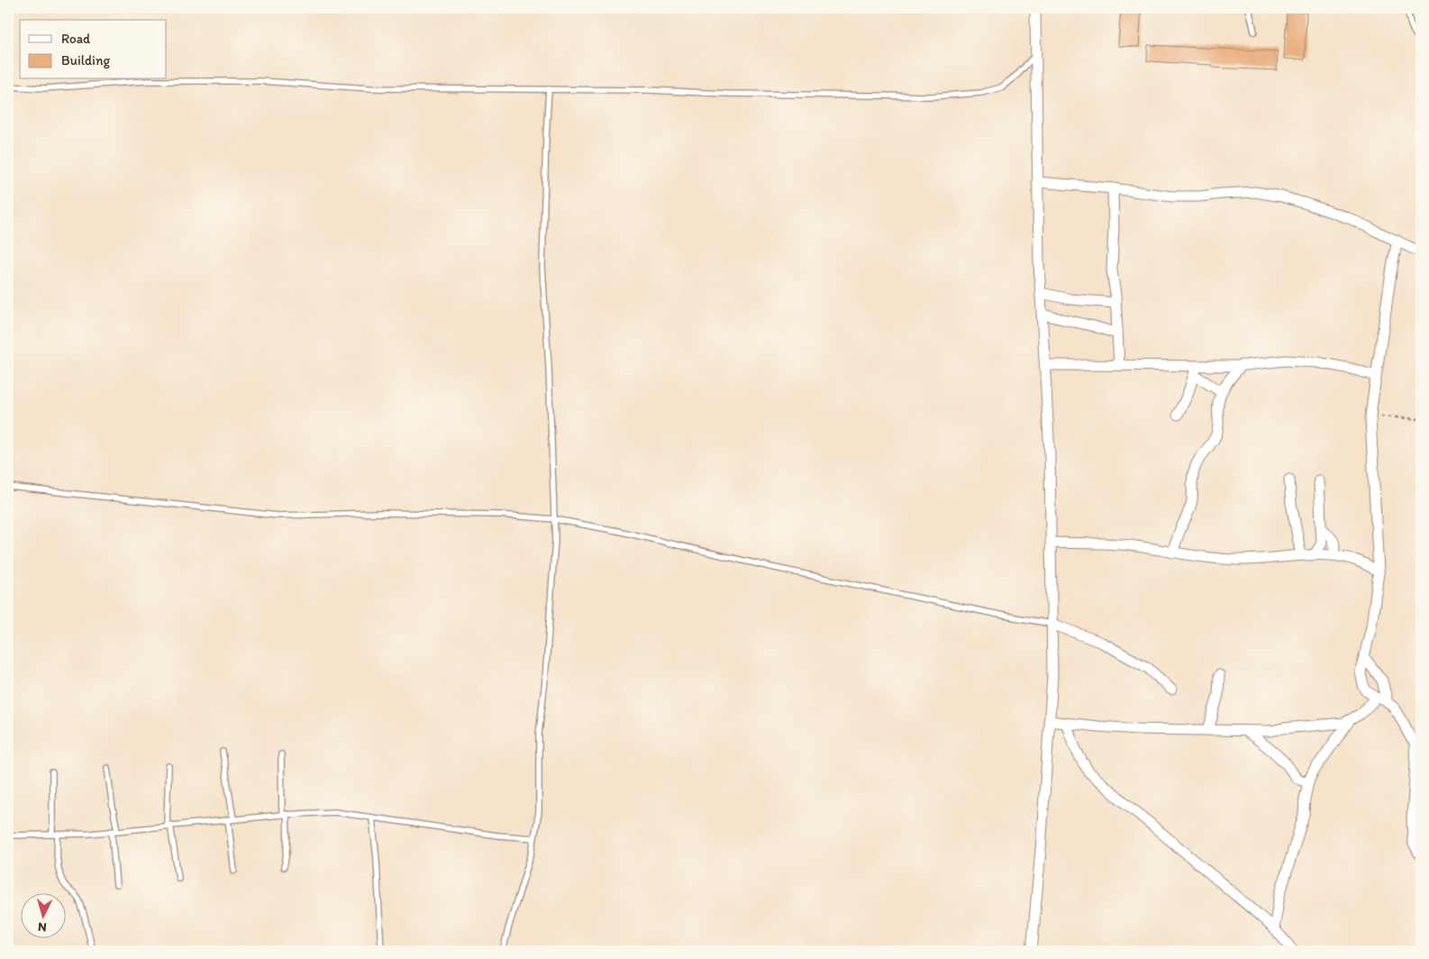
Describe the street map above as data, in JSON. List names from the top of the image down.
{
  "legend": ["Road", "Building"],
  "north": "bottom"
}
